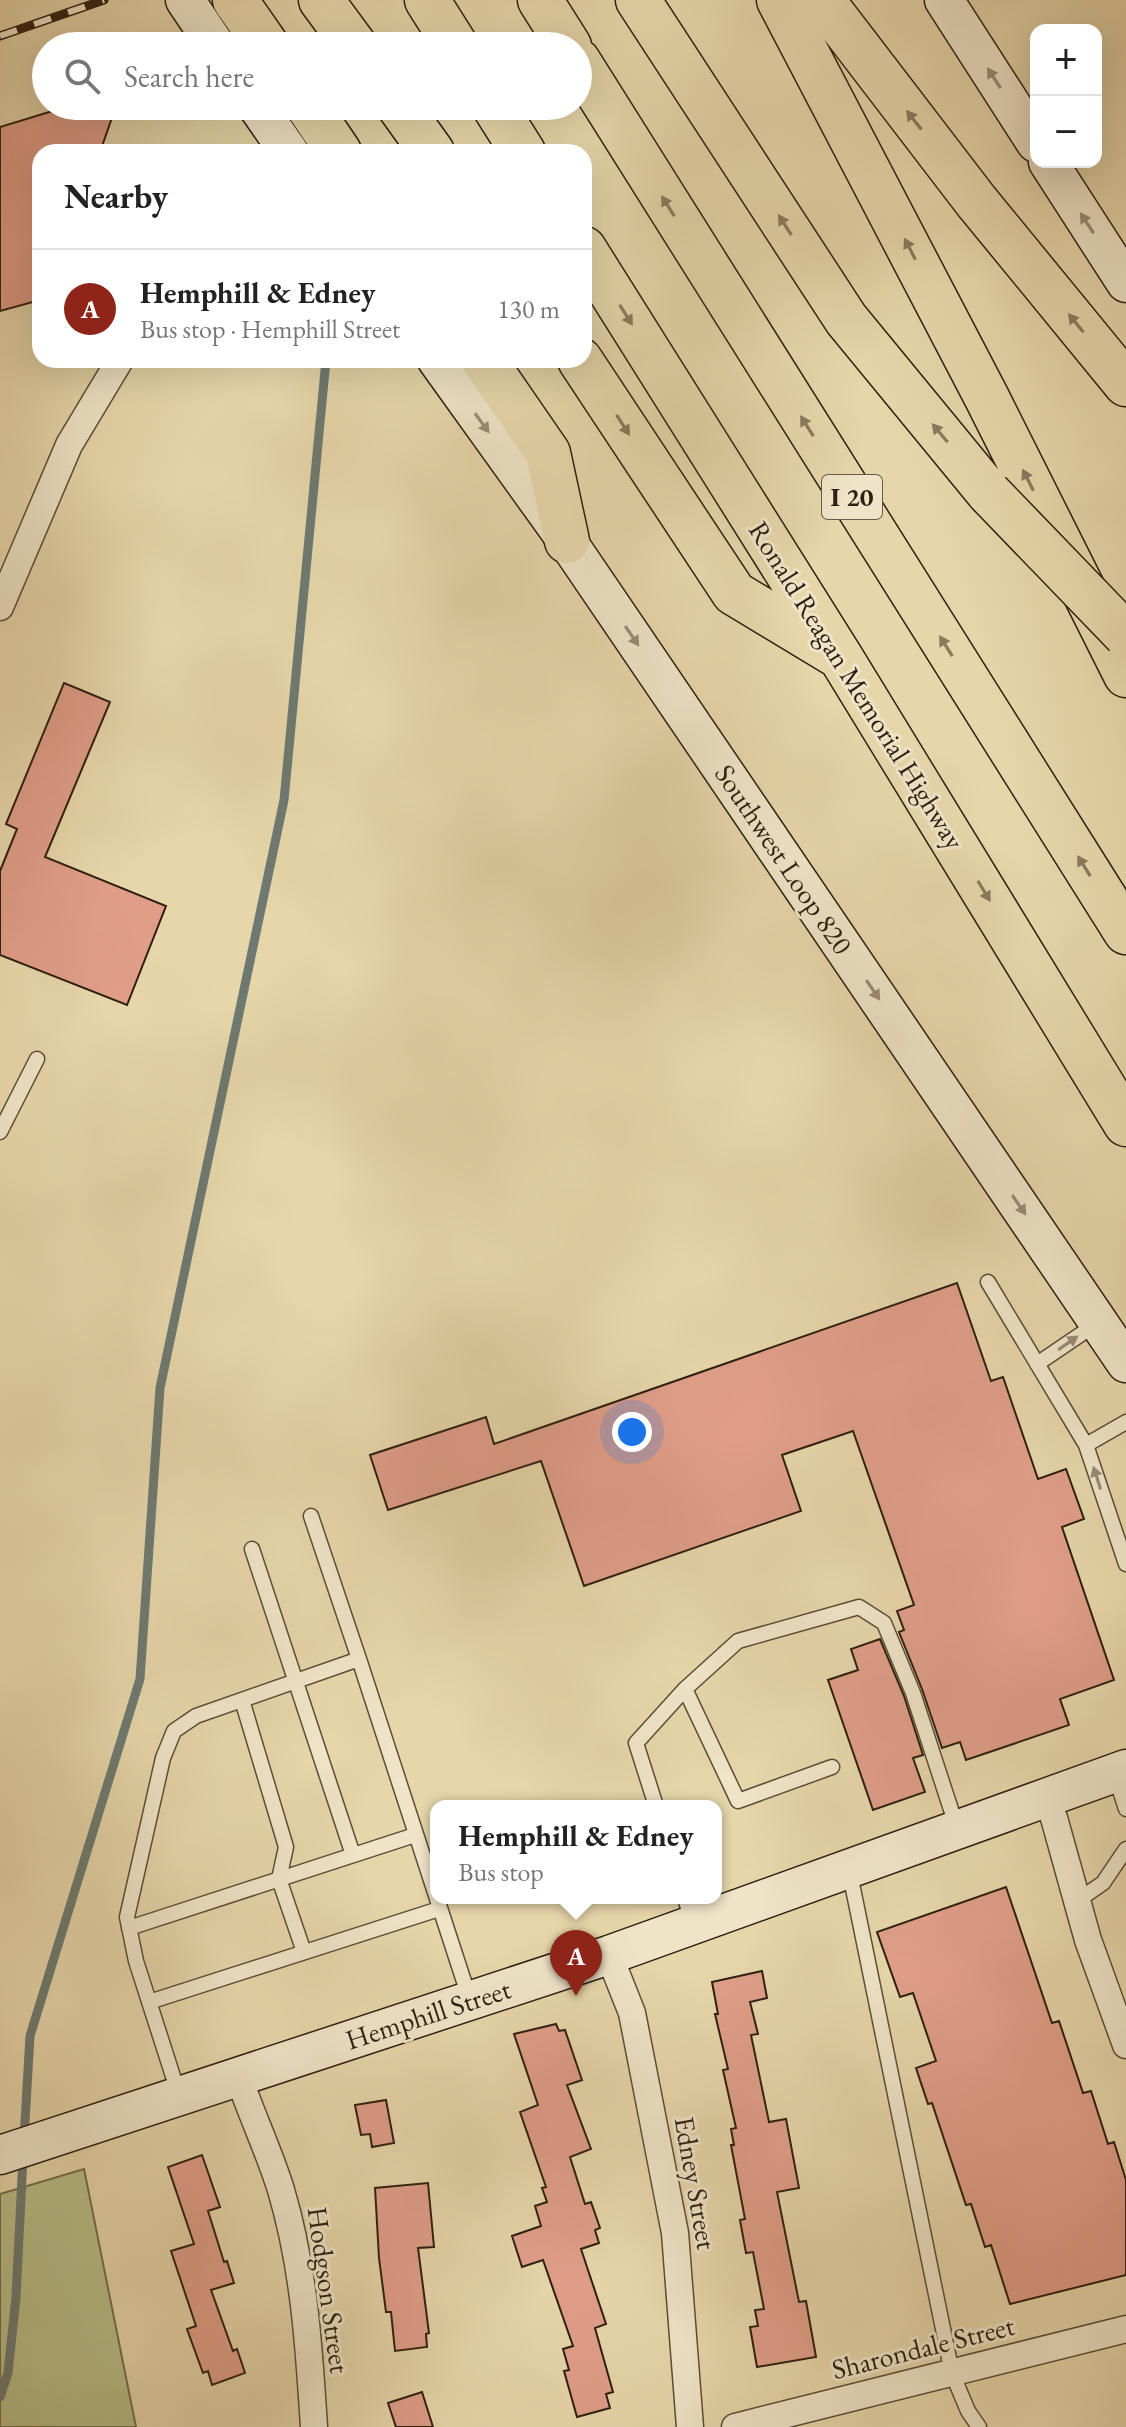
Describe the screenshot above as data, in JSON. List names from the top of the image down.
{
  "streets": {
    "highway": ["I 20", "Ronald Reagan Memorial Highway"],
    "main road": ["Southwest Loop 820", "Hemphill Street"],
    "street": ["Edney Street", "Hodgson Street", "Sharondale Street"]
  },
  "crossings": [
    ["Hemphill Street", "Edney Street"],
    ["Hemphill Street", "Hodgson Street"]
  ],
  "one_way": ["Southwest Loop 820"],
  "page": {
    "map_buttons": ["+", "−"],
    "search": "Search here",
    "heading": "Nearby",
    "list": [
      {
        "mark": "A",
        "name": "Hemphill & Edney",
        "note": "Bus stop · Hemphill Street",
        "value": "130 m"
      }
    ],
    "popup": ["Hemphill & Edney", "Bus stop"],
    "pins": "A"
  }
}
